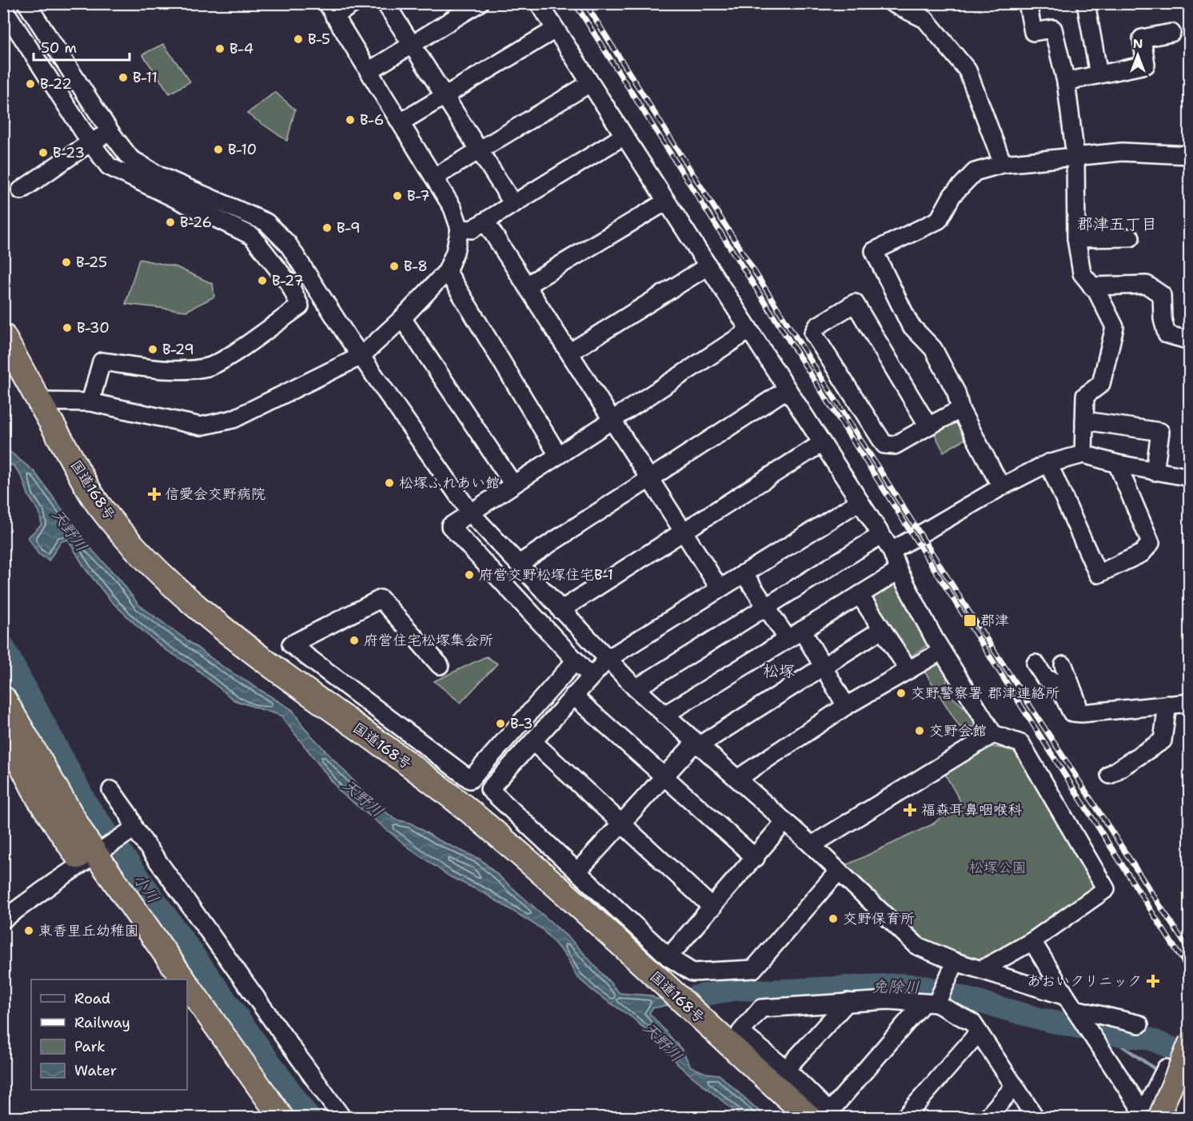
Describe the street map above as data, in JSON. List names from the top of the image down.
{
  "streets": {
    "highway": ["国道168号"]
  },
  "districts": ["郡津五丁目", "松塚"],
  "water": ["天野川", "小川", "免除川"],
  "parks": ["松塚公園"],
  "places": {
    "other": [
      "B-5",
      "B-4",
      "B-11",
      "B-22",
      "B-6",
      "B-10",
      "B-23",
      "B-7",
      "B-26",
      "B-9",
      "B-25",
      "B-8",
      "B-27",
      "B-30",
      "B-29",
      "松塚ふれあい館",
      "府営交野松塚住宅B-1",
      "府営住宅松塚集会所",
      "交野警察署 郡津連絡所",
      "B-3",
      "交野会館",
      "交野保育所",
      "東香里丘幼稚園"
    ],
    "health": ["信愛会交野病院", "福森耳鼻咽喉科", "あおいクリニック"],
    "transit": ["郡津"]
  },
  "legend": [
    "Road",
    "Railway",
    "Park",
    "Water"
  ],
  "scale_bar": "50 m",
  "north": "top"
}
